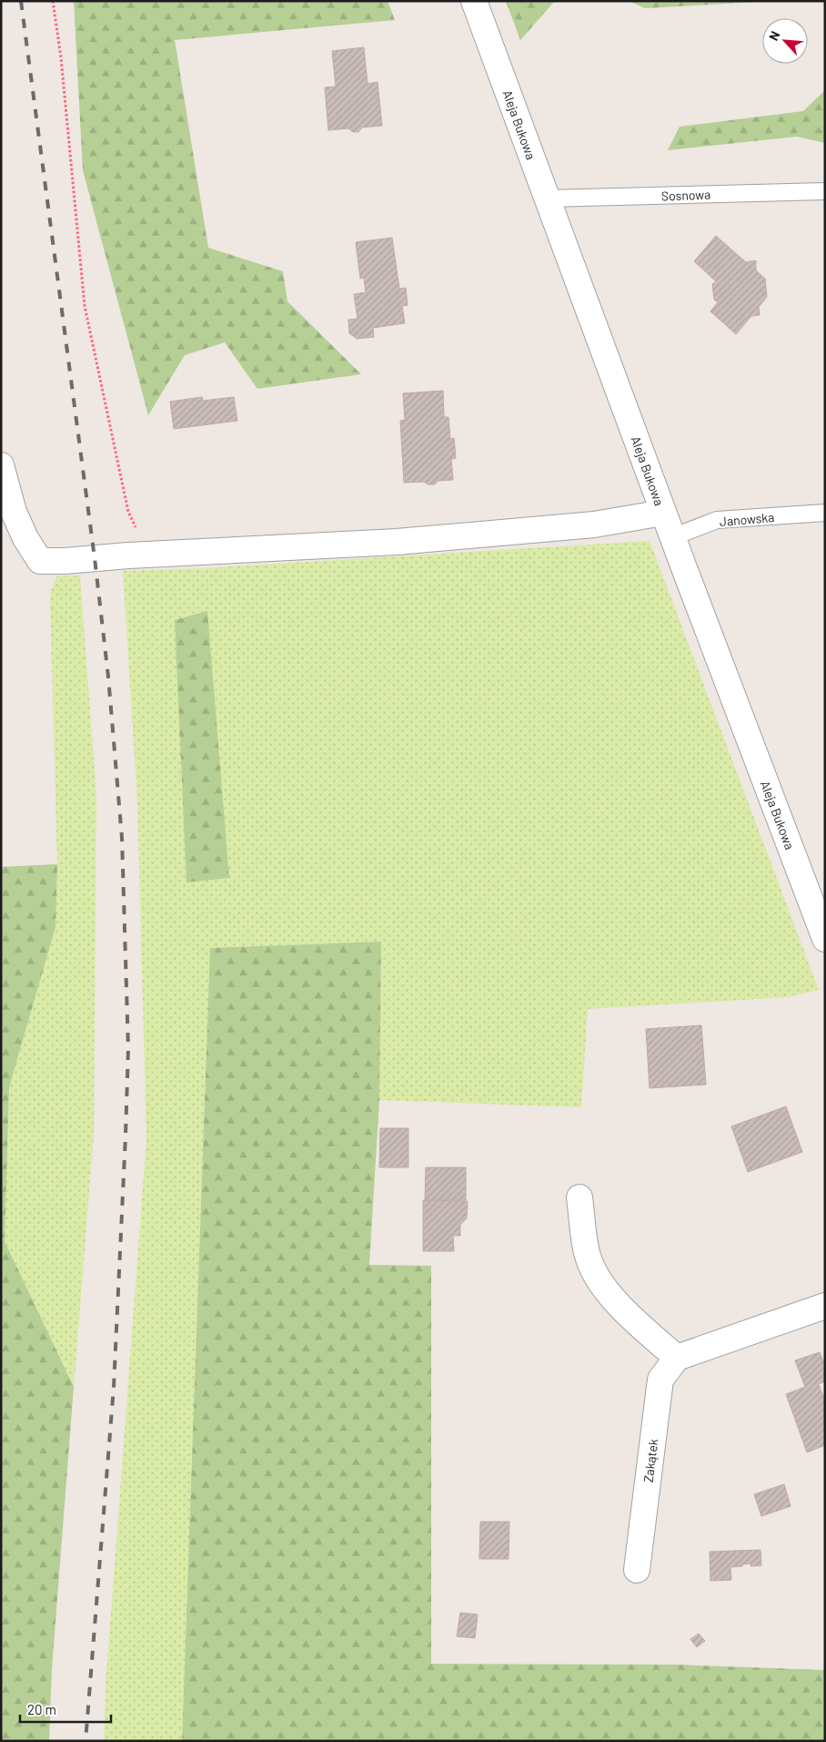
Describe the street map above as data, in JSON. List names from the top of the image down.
{
  "streets": {
    "street": ["Aleja Bukowa", "Zakątek"],
    "lane": ["Sosnowa", "Janowska"]
  },
  "crossings": [
    ["Aleja Bukowa", "Sosnowa"],
    ["Aleja Bukowa", "Janowska"]
  ],
  "scale_bar": "20 m",
  "north": "top left"
}
